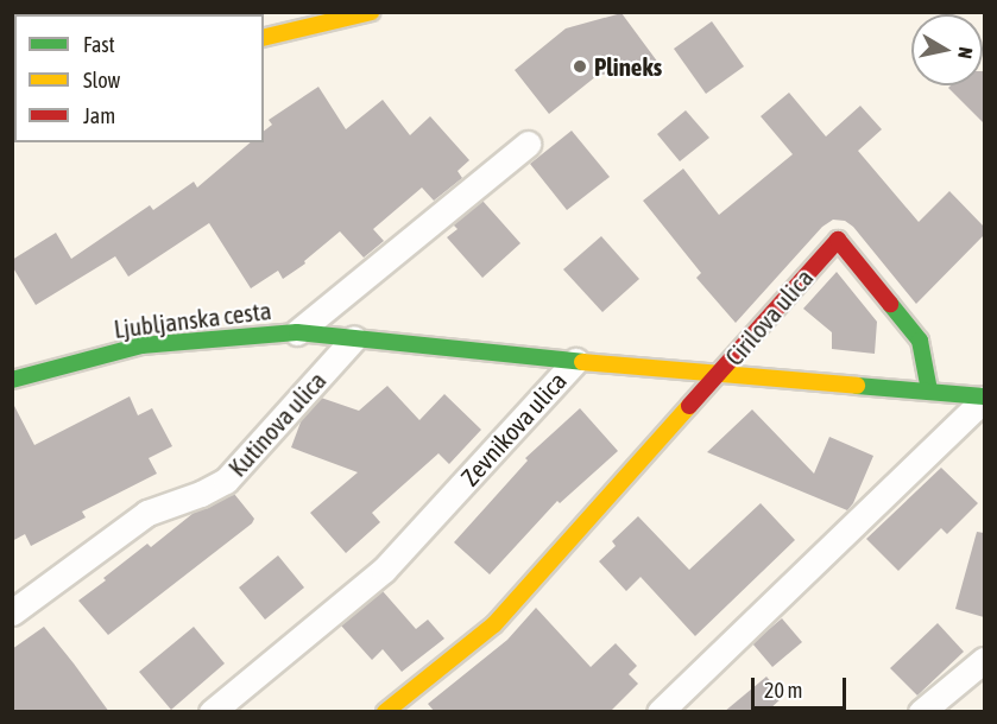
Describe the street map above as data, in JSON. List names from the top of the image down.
{
  "streets": {
    "street": [
      "Cirilova ulica",
      "Ljubljanska cesta",
      "Kutinova ulica",
      "Zevnikova ulica"
    ]
  },
  "crossings": [
    ["Cirilova ulica", "Zevnikova ulica"],
    ["Ljubljanska cesta", "Kutinova ulica"],
    ["Kutinova ulica", "Zevnikova ulica"]
  ],
  "places": ["Plineks"],
  "legend": ["Fast", "Slow", "Jam"],
  "scale_bar": "20 m",
  "north": "right"
}
